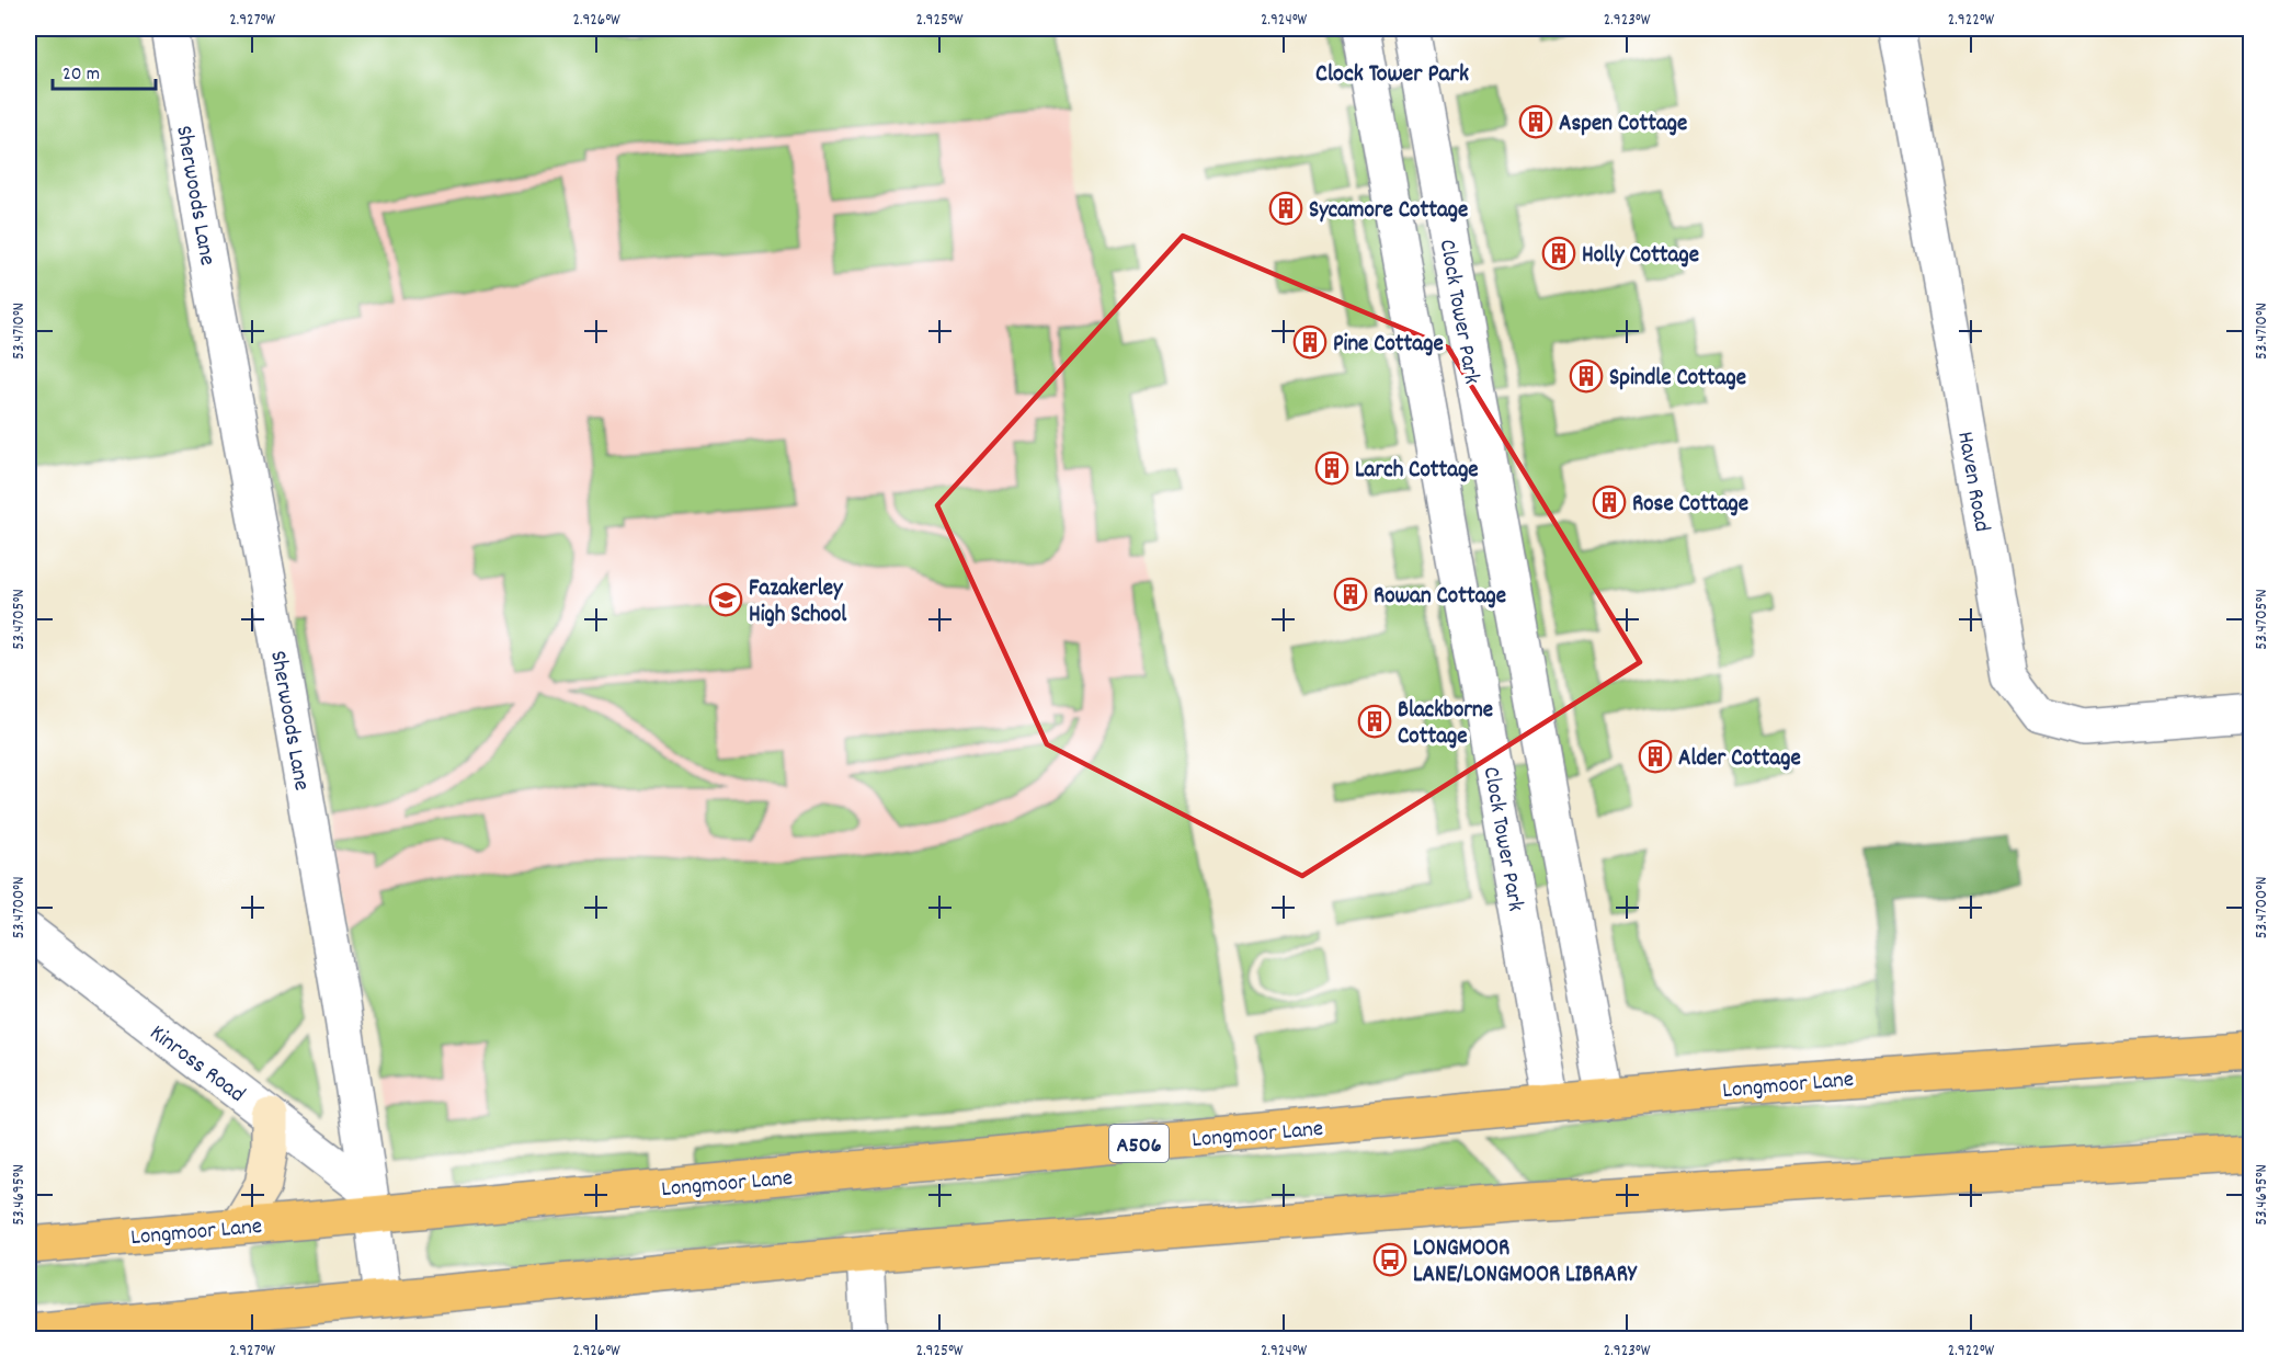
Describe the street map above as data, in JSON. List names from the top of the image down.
{
  "streets": {
    "main road": ["Longmoor Lane", "A506"],
    "street": [
      "Sherwoods Lane",
      "Clock Tower Park",
      "Haven Road",
      "Kinross Road"
    ]
  },
  "crossings": [
    ["Sherwoods Lane", "Kinross Road"],
    ["Sherwoods Lane", "Longmoor Lane"],
    ["Clock Tower Park", "Longmoor Lane"],
    ["Kinross Road", "Longmoor Lane"]
  ],
  "districts": ["Clock Tower Park"],
  "places": {
    "building": [
      "Aspen Cottage",
      "Sycamore Cottage",
      "Holly Cottage",
      "Pine Cottage",
      "Spindle Cottage",
      "Larch Cottage",
      "Rose Cottage",
      "Rowan Cottage",
      "Blackborne Cottage",
      "Alder Cottage"
    ],
    "school or university": ["Fazakerley High School"],
    "bus stop": ["LONGMOOR LANE/LONGMOOR LIBRARY"]
  },
  "scale_bar": "20 m",
  "coordinates": [
    "2.927°W",
    "2.926°W",
    "2.925°W",
    "2.924°W",
    "2.923°W",
    "2.922°W",
    "53.4710°N",
    "53.4705°N",
    "53.4700°N",
    "53.4695°N"
  ]
}
